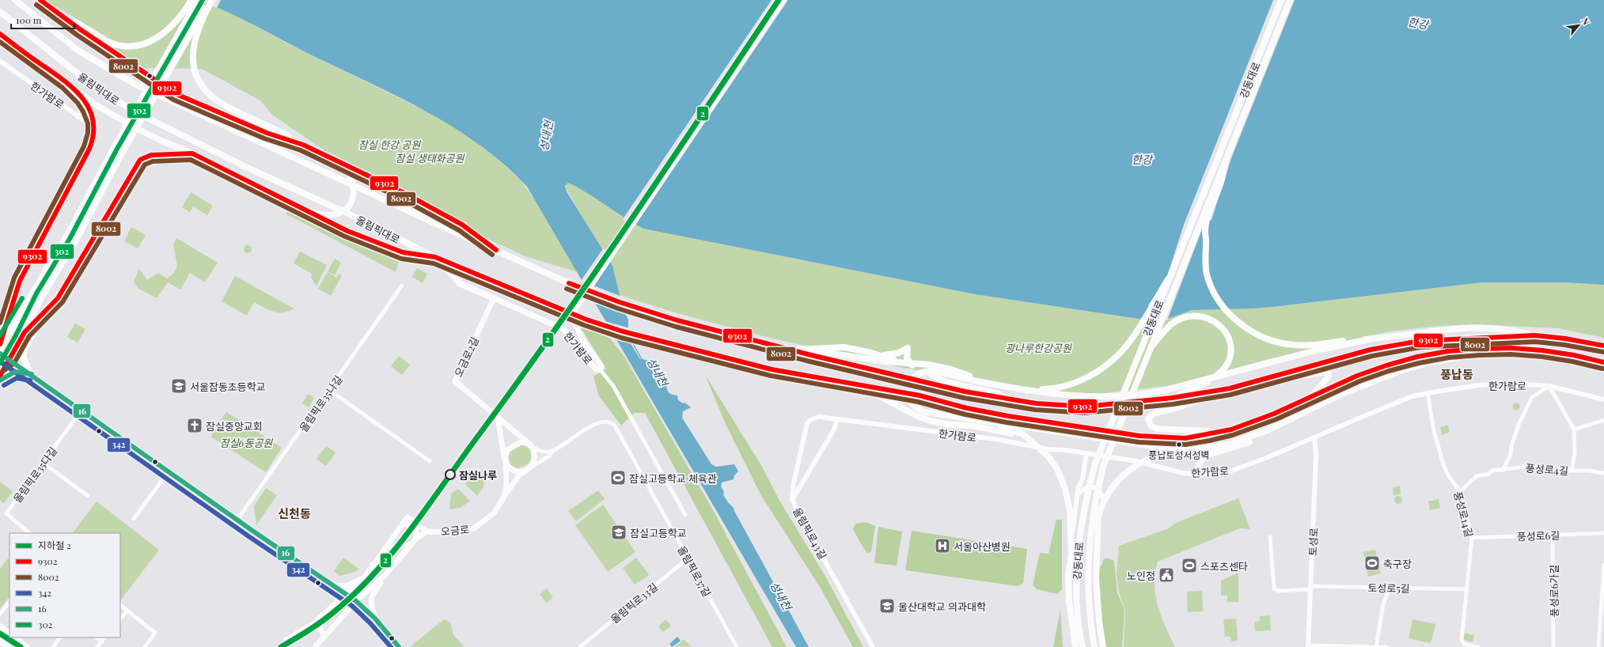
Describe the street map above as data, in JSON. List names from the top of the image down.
{
  "streets": {
    "main road": [
      "강동대로",
      "올림픽대로",
      "한가람로",
      "오금로2길",
      "오금로"
    ],
    "street": [
      "올림픽로35나길",
      "풍성로4길",
      "올림픽로35다길",
      "풍성로14길",
      "올림픽로43길",
      "풍성로6길",
      "토성로",
      "올림픽로37길",
      "토성로5길",
      "풍성로6가길",
      "올림픽로33길"
    ]
  },
  "crossings": [
    ["한가람로", "오금로2길"],
    ["한가람로", "풍성로14길"],
    ["한가람로", "올림픽로43길"],
    ["한가람로", "토성로"],
    ["풍성로4길", "풍성로14길"],
    ["풍성로14길", "풍성로6길"],
    ["풍성로14길", "토성로5길"],
    ["풍성로6길", "풍성로6가길"],
    ["토성로", "토성로5길"],
    ["올림픽로37길", "올림픽로33길"]
  ],
  "districts": ["풍납동", "신천동"],
  "water": ["한강", "성내천"],
  "parks": [
    "잠실 한강 공원",
    "잠실 생태화공원",
    "광나루한강공원",
    "잠실6동공원"
  ],
  "places": {
    "school or university": ["서울잠동초등학교", "잠실고등학교", "울산대학교 의과대학"],
    "church": ["잠실중앙교회"],
    "other": ["풍납토성서성벽", "잠실나루"],
    "sports": ["잠실고등학교 체육관", "축구장", "스포츠센타"],
    "hospital": ["서울아산병원"],
    "public building": ["노인정"]
  },
  "lines": [
    "metro line 2",
    "transit line 9302",
    "transit line 302",
    "transit line 8002",
    "transit line 16",
    "transit line 342"
  ],
  "legend": [
    "지하철 2",
    "9302",
    "8002",
    "342",
    "16",
    "302"
  ],
  "scale_bar": "100 m",
  "north": "top right"
}
